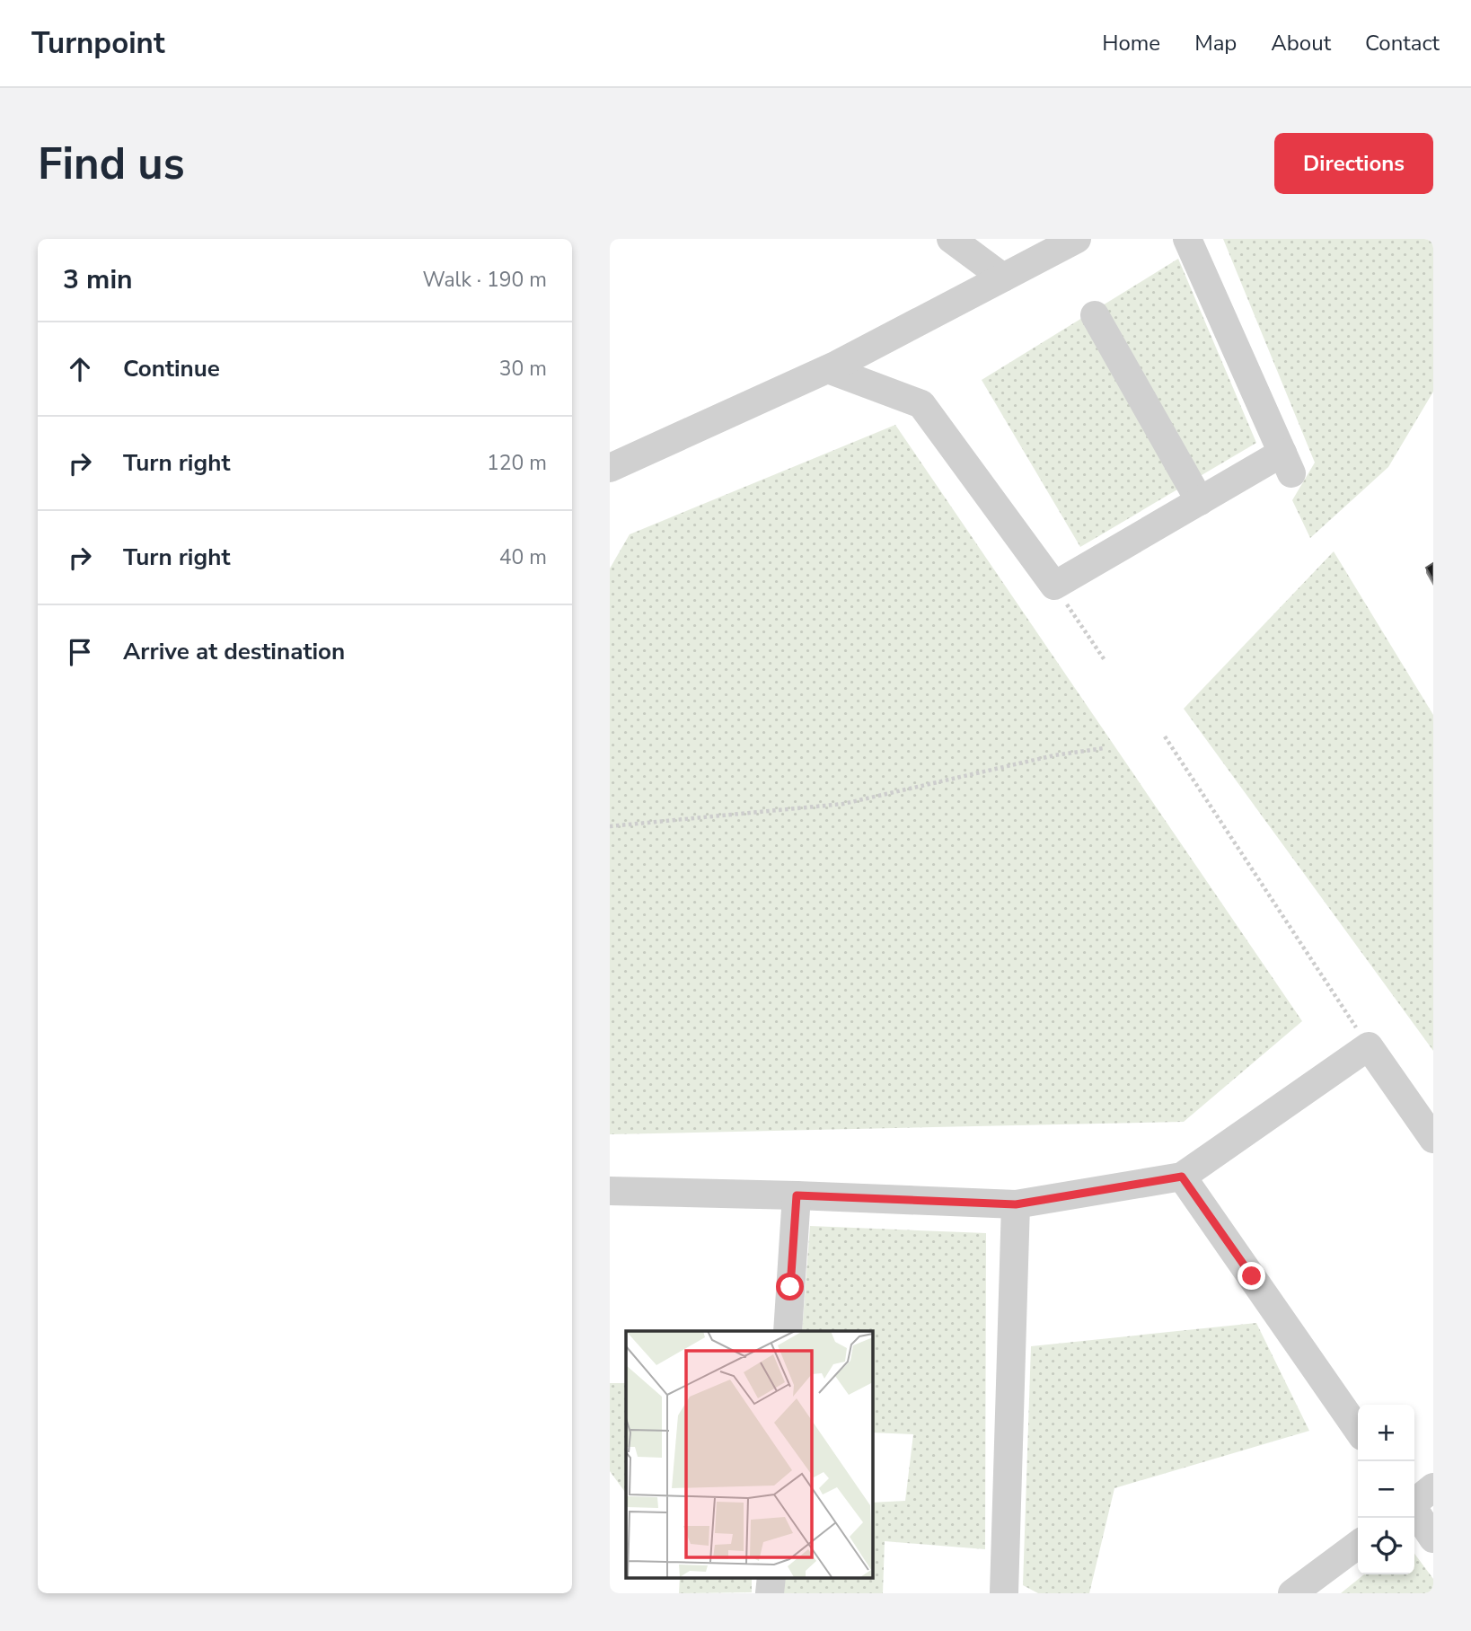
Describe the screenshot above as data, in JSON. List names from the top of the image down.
{
  "page": {
    "header": "Turnpoint",
    "nav": [
      "Home",
      "Map",
      "About",
      "Contact"
    ],
    "buttons": "Directions",
    "title": "Find us",
    "heading": ["3 min", "Walk · 190 m"],
    "list": [
      ["Continue", "30 m"],
      ["Turn right", "120 m"],
      ["Turn right", "40 m"],
      "Arrive at destination"
    ],
    "map_buttons": ["+", "−"]
  }
}
